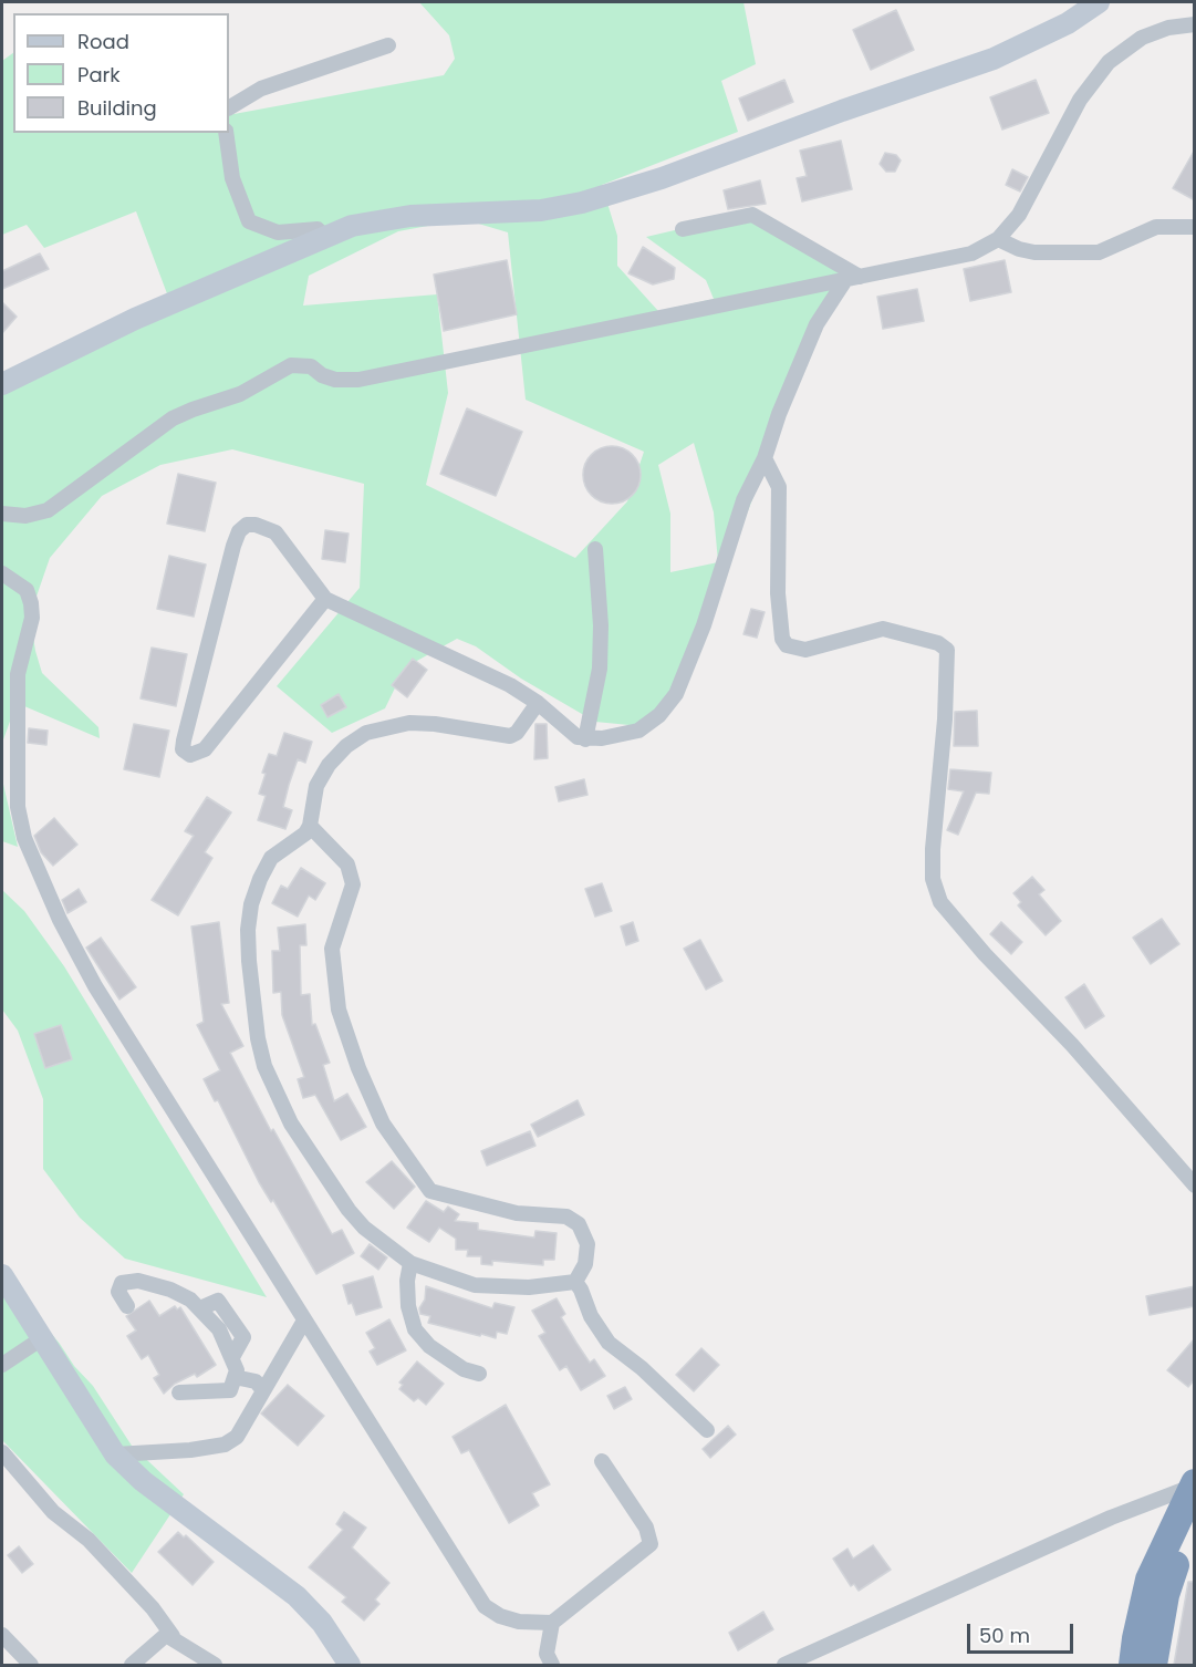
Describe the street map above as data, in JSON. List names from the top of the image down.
{
  "legend": ["Road", "Park", "Building"],
  "scale_bar": "50 m"
}
